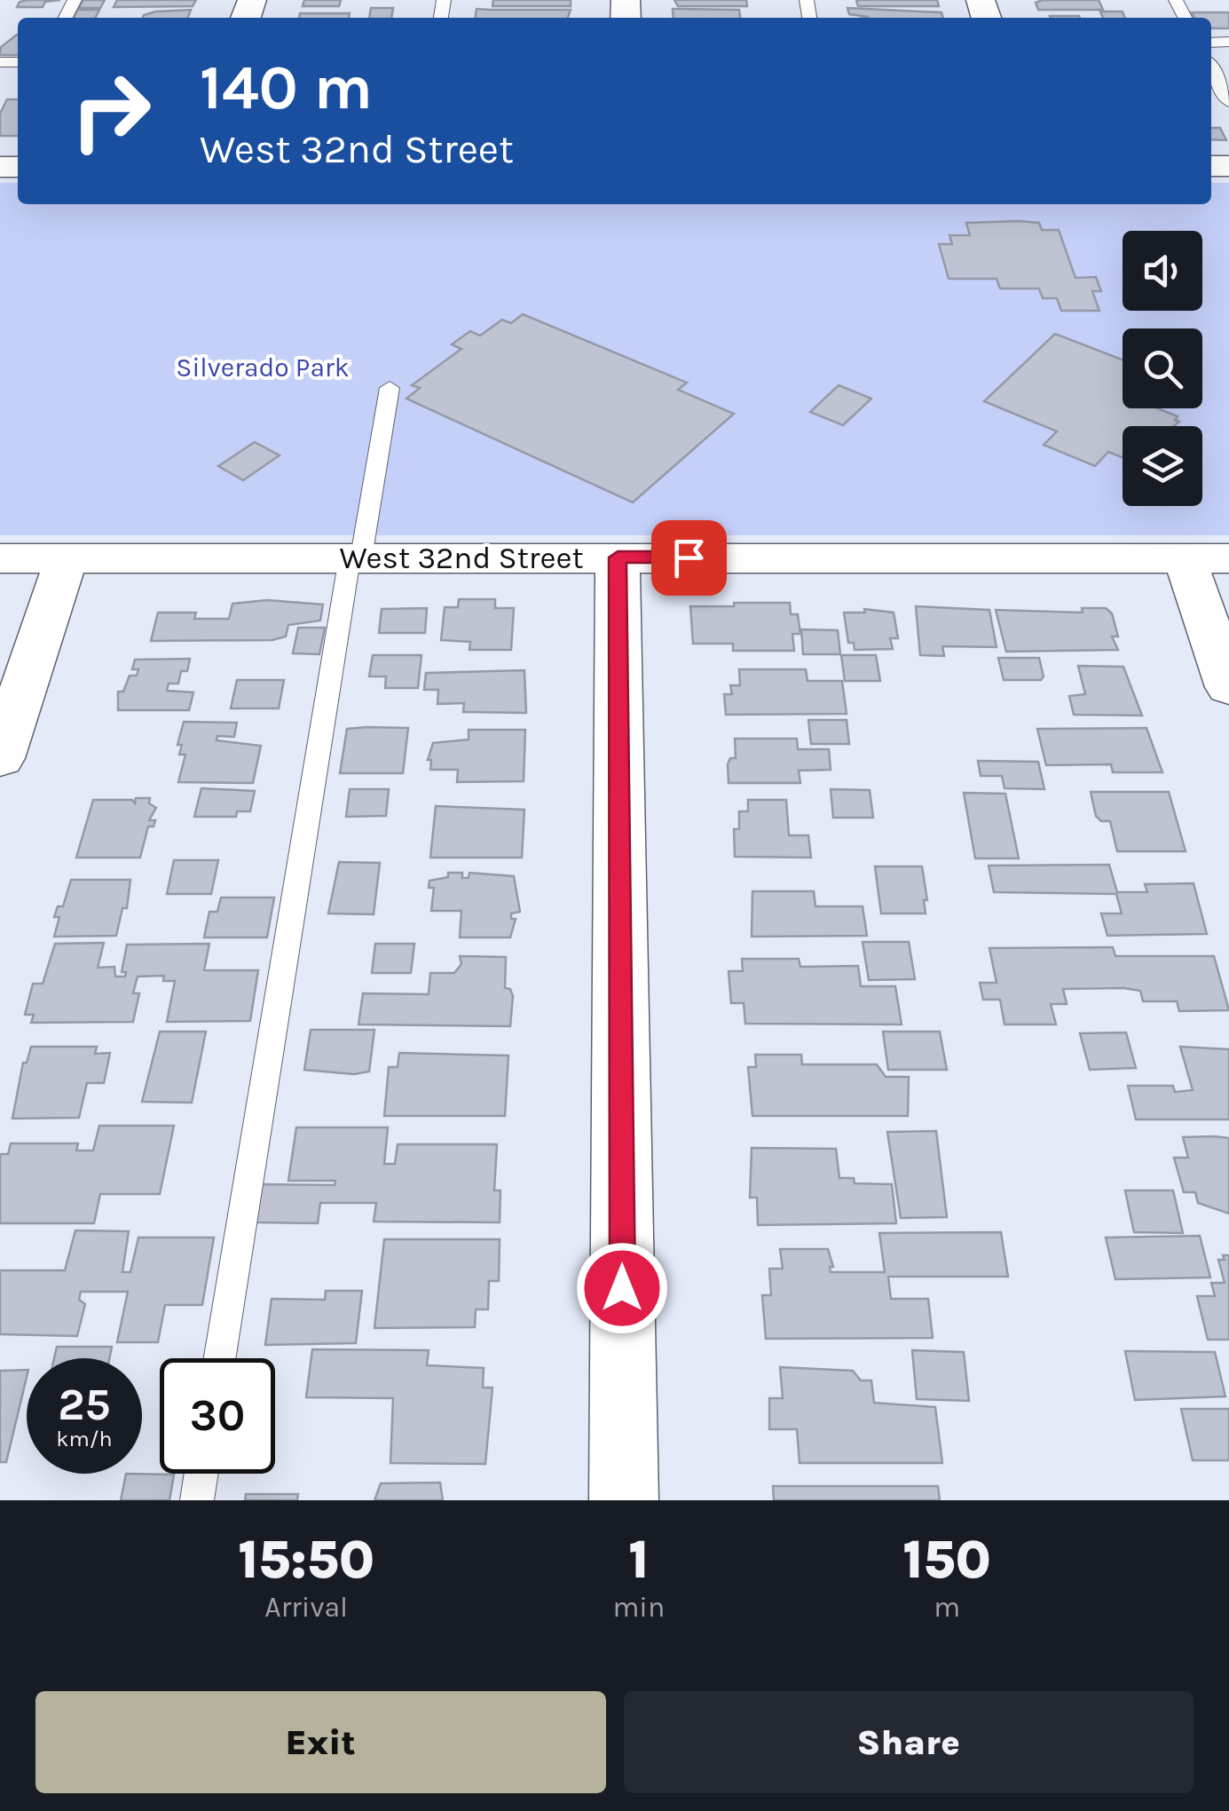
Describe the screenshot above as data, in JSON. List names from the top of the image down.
{
  "streets": {
    "street": ["West 32nd Street"]
  },
  "parks": ["Silverado Park"],
  "page": {
    "turn": ["140 m", "West 32nd Street"],
    "speed": "25 km/h",
    "limit": "30",
    "eta": [
      "15:50",
      "Arrival",
      "1",
      "min",
      "150",
      "m"
    ],
    "buttons": ["Exit", "Share"]
  }
}
